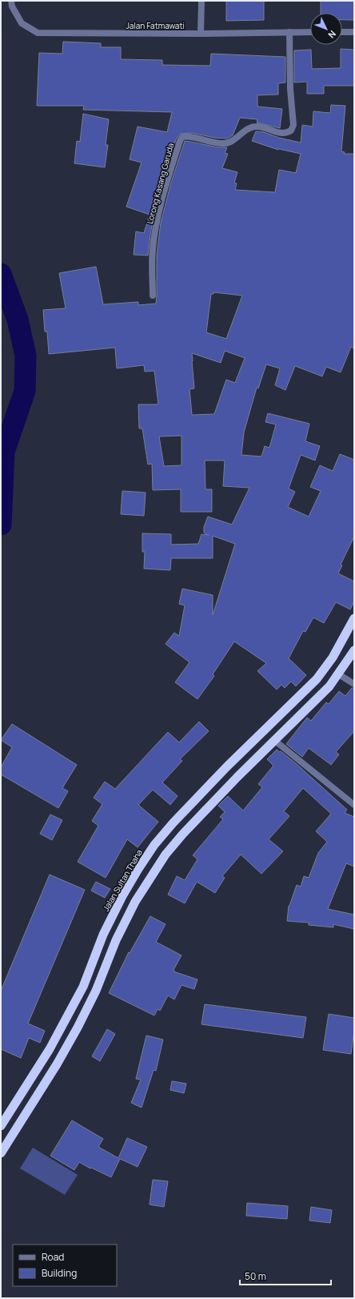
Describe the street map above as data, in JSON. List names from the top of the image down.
{
  "streets": {
    "highway": ["Jalan Sultan Thaha"],
    "street": ["Jalan Fatmawati", "Lorong Kasang Garuda"]
  },
  "crossings": [
    ["Jalan Fatmawati", "Lorong Kasang Garuda"]
  ],
  "legend": ["Road", "Building"],
  "scale_bar": "50 m",
  "north": "bottom right"
}
